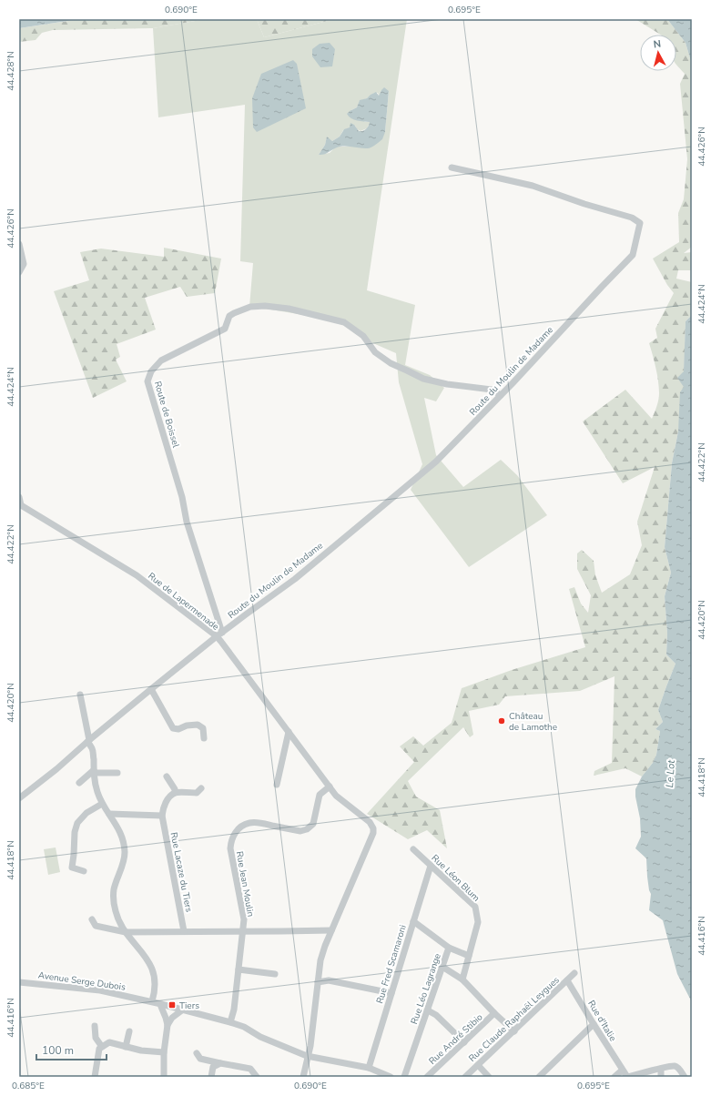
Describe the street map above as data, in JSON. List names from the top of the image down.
{
  "streets": {
    "street": [
      "Route du Moulin de Madame",
      "Route de Boissel",
      "Rue de Lapermenade",
      "Rue Lacaze du Tiers",
      "Rue Léon Blum",
      "Rue Jean Moulin",
      "Rue Fred Scamaroni",
      "Avenue Serge Dubois",
      "Rue Léo Lagrange",
      "Rue Claude Raphaël Leygues",
      "Rue d'Italie",
      "Rue André Stibio"
    ]
  },
  "crossings": [
    ["Route du Moulin de Madame", "Route de Boissel"],
    ["Route du Moulin de Madame", "Rue de Lapermenade"],
    ["Route de Boissel", "Rue de Lapermenade"],
    ["Rue Léon Blum", "Rue Fred Scamaroni"],
    ["Rue Jean Moulin", "Avenue Serge Dubois"],
    ["Rue Fred Scamaroni", "Avenue Serge Dubois"],
    ["Rue Fred Scamaroni", "Rue Léo Lagrange"],
    ["Rue Claude Raphaël Leygues", "Rue d'Italie"]
  ],
  "water": ["Le Lot"],
  "places": {
    "other": ["Château de Lamothe"],
    "transit": ["Tiers"]
  },
  "scale_bar": "100 m",
  "north": "top",
  "coordinates": [
    "0.690°E",
    "0.695°E",
    "44.428°N",
    "44.426°N",
    "44.424°N",
    "44.422°N",
    "44.420°N",
    "44.418°N",
    "44.416°N",
    "0.685°E"
  ]
}
